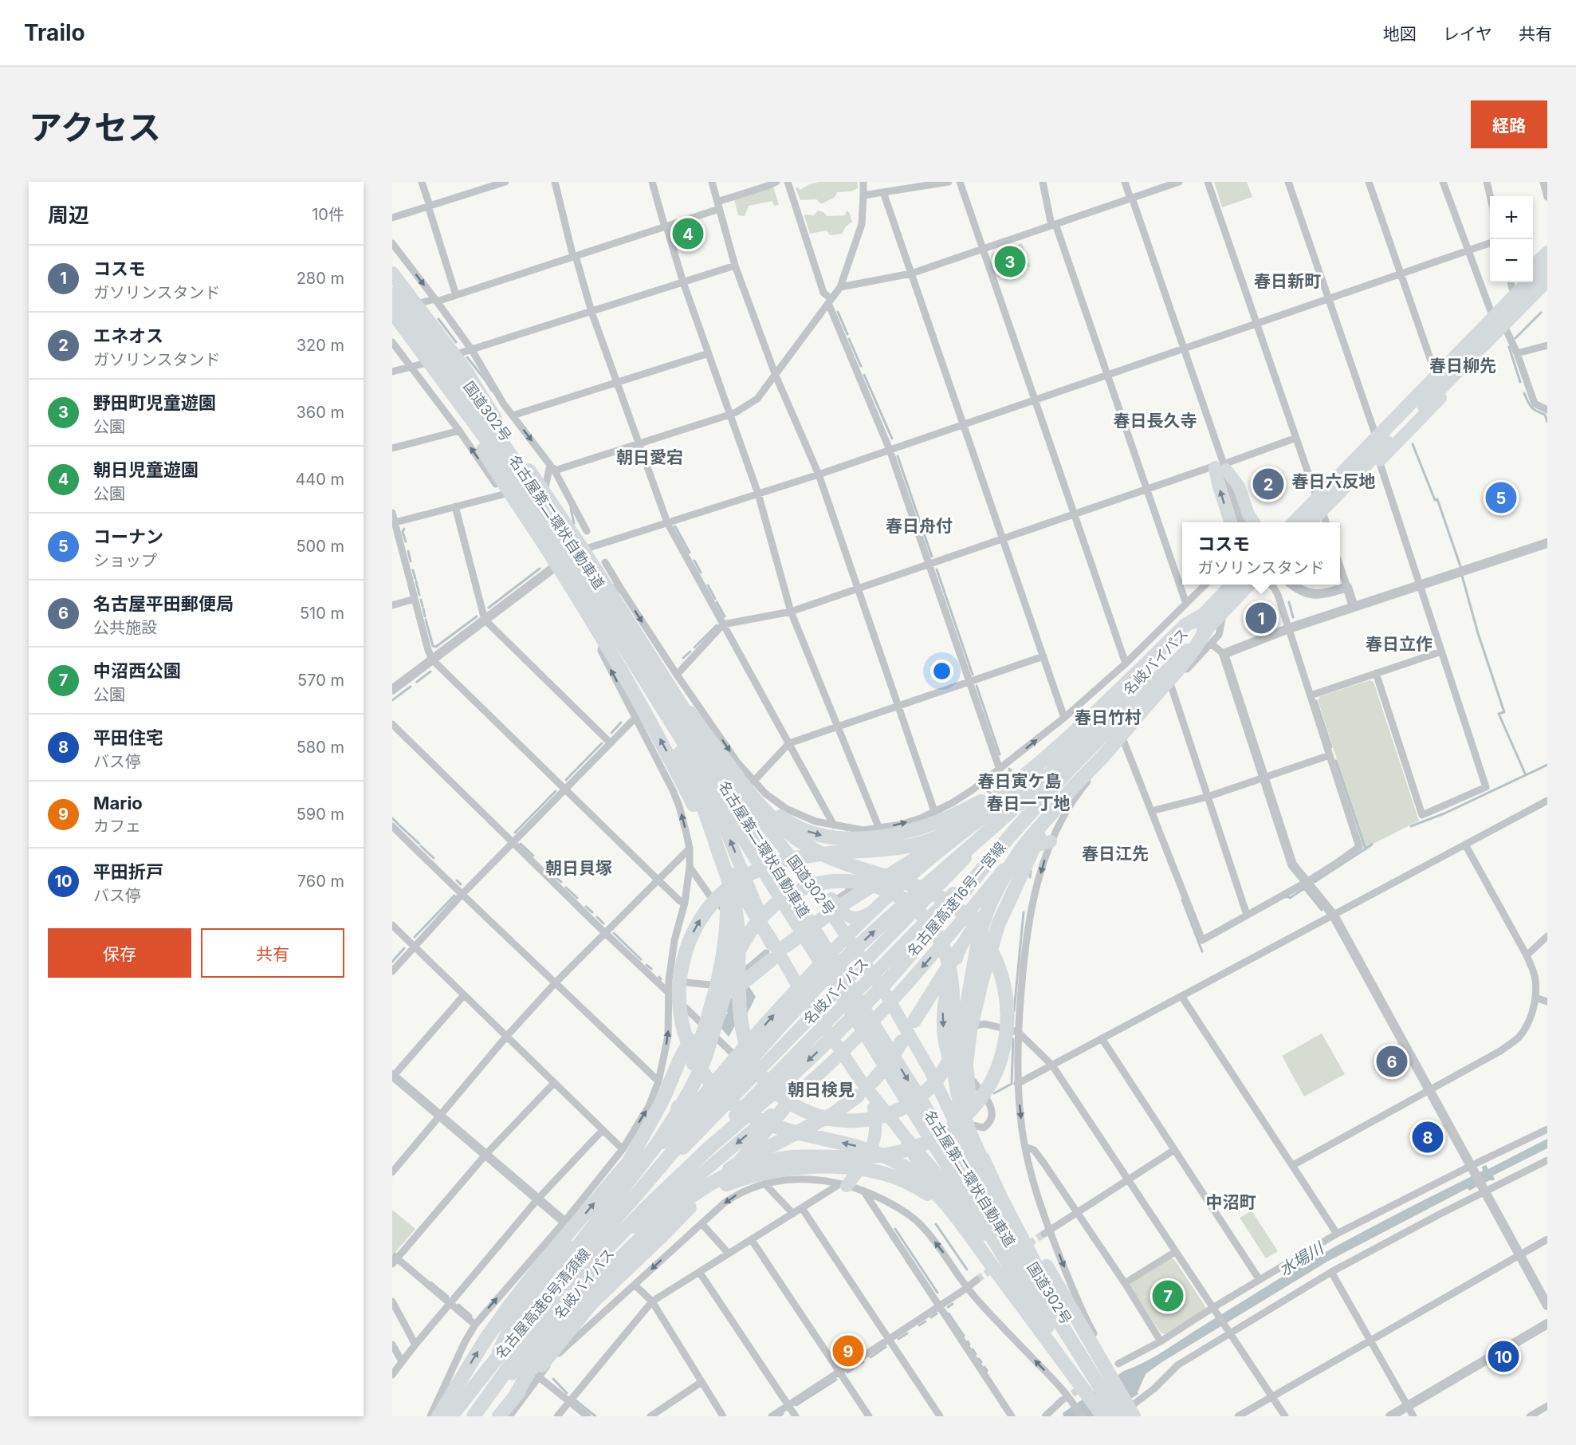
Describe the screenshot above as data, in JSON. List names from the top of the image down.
{
  "streets": {
    "highway": [
      "国道302号",
      "名古屋第二環状自動車道",
      "名岐バイパス",
      "名古屋高速16号一宮線",
      "名古屋高速6号清須線"
    ]
  },
  "crossings": [
    ["国道302号", "名古屋第二環状自動車道"],
    ["名岐バイパス", "名古屋高速6号清須線"],
    ["名古屋高速16号一宮線", "名古屋高速6号清須線"]
  ],
  "districts": [
    "春日新町",
    "春日柳先",
    "春日長久寺",
    "朝日愛宕",
    "春日六反地",
    "春日舟付",
    "春日立作",
    "春日竹村",
    "春日寅ケ島",
    "春日一丁地",
    "春日江先",
    "朝日貝塚",
    "朝日検見",
    "中沼町"
  ],
  "water": ["水場川"],
  "page": {
    "header": "Trailo",
    "nav": ["地図", "レイヤ", "共有"],
    "title": "アクセス",
    "buttons": [
      "経路",
      ["保存", "共有"]
    ],
    "heading": ["周辺", "10件"],
    "map_buttons": ["+", "−"],
    "pins": [
      "4",
      "3",
      "2",
      "5",
      "1",
      "6",
      "8",
      "7",
      "9",
      "10"
    ],
    "list": [
      {
        "mark": "1",
        "name": "コスモ",
        "note": "ガソリンスタンド",
        "value": "280 m"
      },
      {
        "mark": "2",
        "name": "エネオス",
        "note": "ガソリンスタンド",
        "value": "320 m"
      },
      {
        "mark": "3",
        "name": "野田町児童遊園",
        "note": "公園",
        "value": "360 m"
      },
      {
        "mark": "4",
        "name": "朝日児童遊園",
        "note": "公園",
        "value": "440 m"
      },
      {
        "mark": "5",
        "name": "コーナン",
        "note": "ショップ",
        "value": "500 m"
      },
      {
        "mark": "6",
        "name": "名古屋平田郵便局",
        "note": "公共施設",
        "value": "510 m"
      },
      {
        "mark": "7",
        "name": "中沼西公園",
        "note": "公園",
        "value": "570 m"
      },
      {
        "mark": "8",
        "name": "平田住宅",
        "note": "バス停",
        "value": "580 m"
      },
      {
        "mark": "9",
        "name": "Mario",
        "note": "カフェ",
        "value": "590 m"
      },
      {
        "mark": "10",
        "name": "平田折戸",
        "note": "バス停",
        "value": "760 m"
      }
    ],
    "popup": ["コスモ", "ガソリンスタンド"]
  }
}
